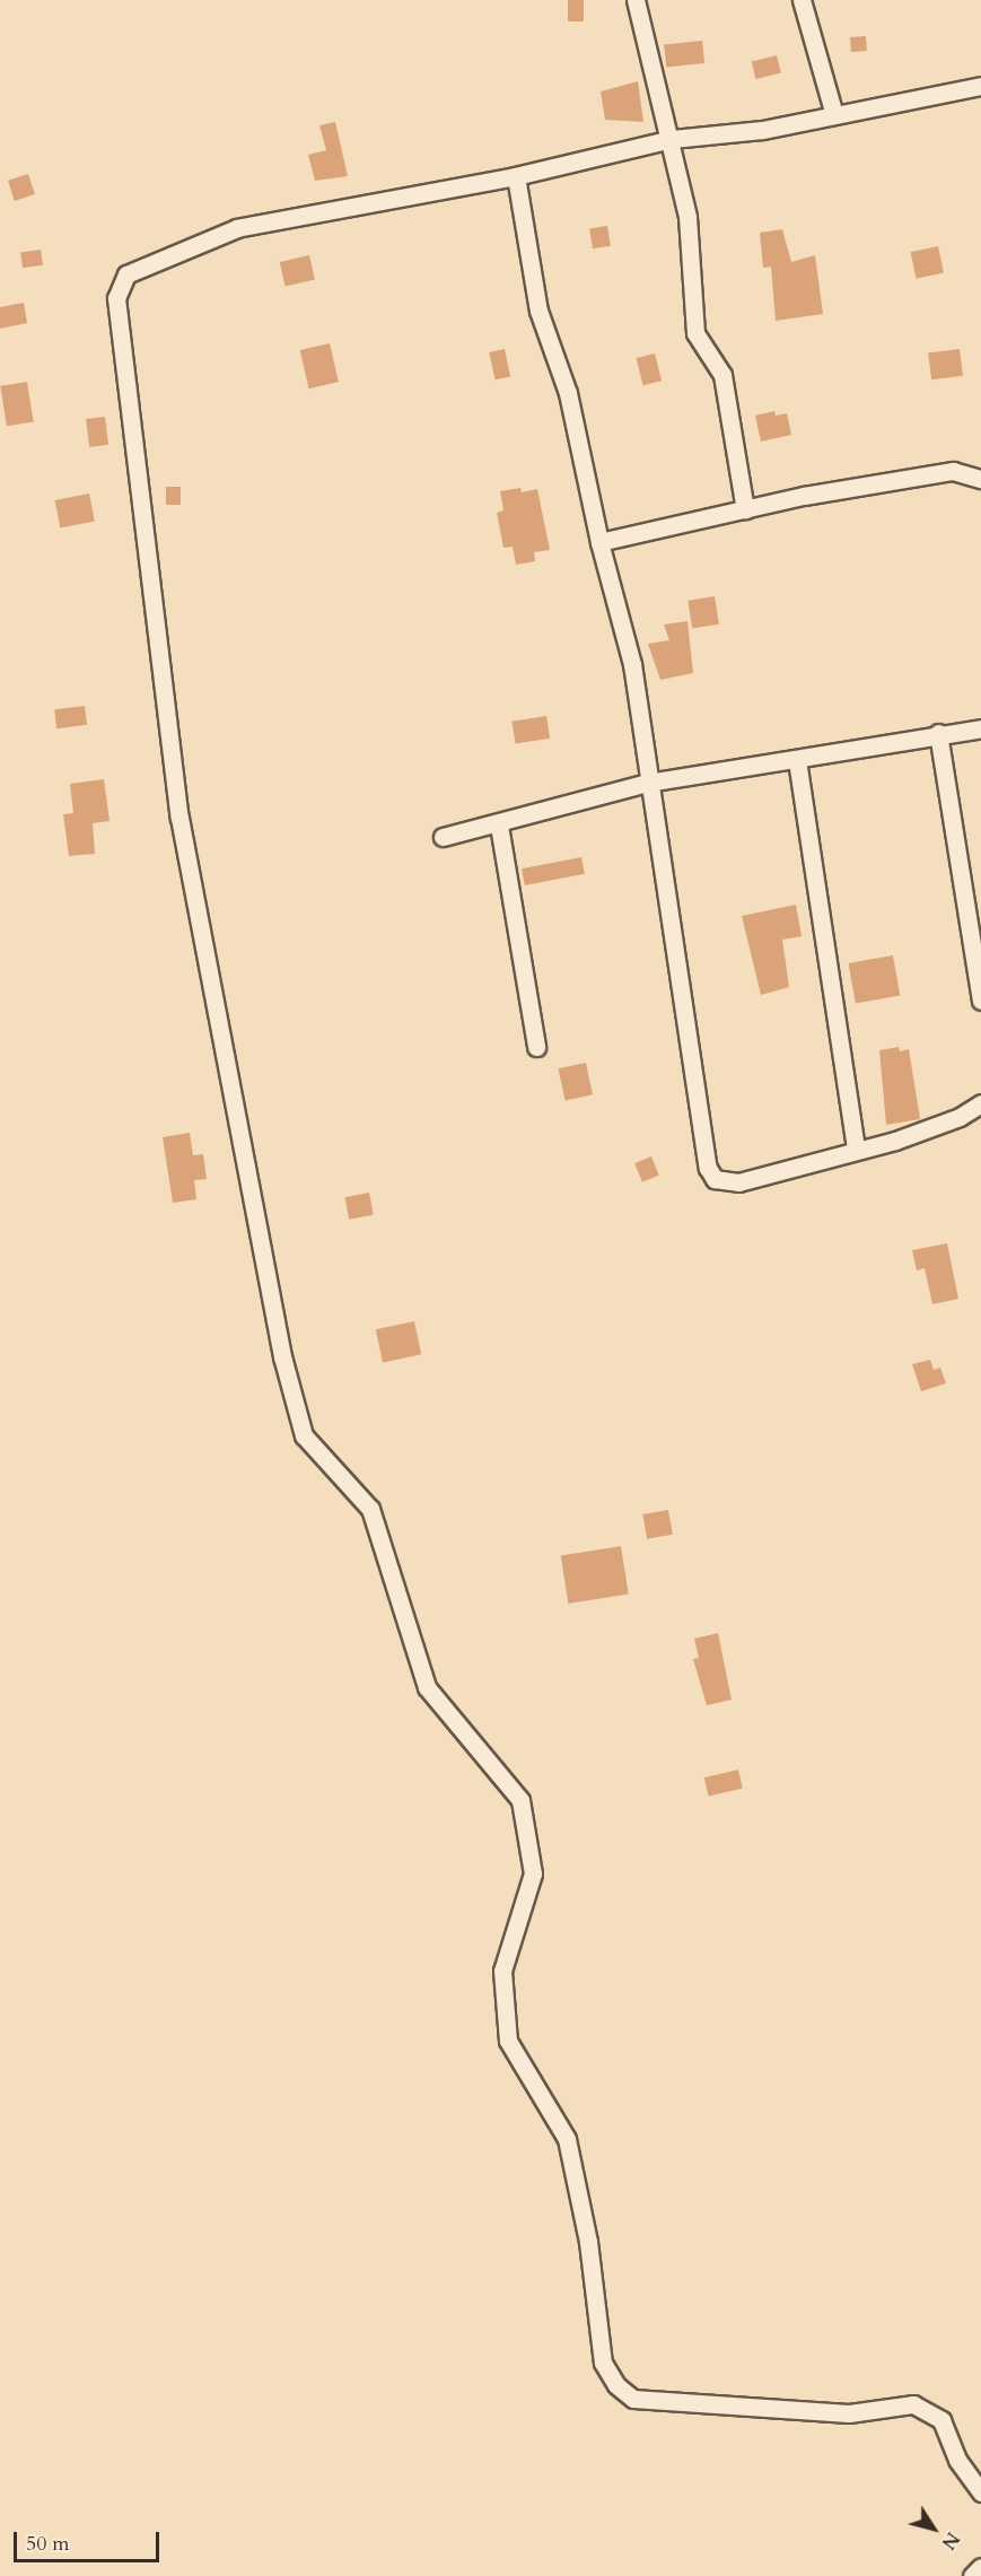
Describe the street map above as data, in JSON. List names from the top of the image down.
{
  "scale_bar": "50 m",
  "north": "bottom right"
}
